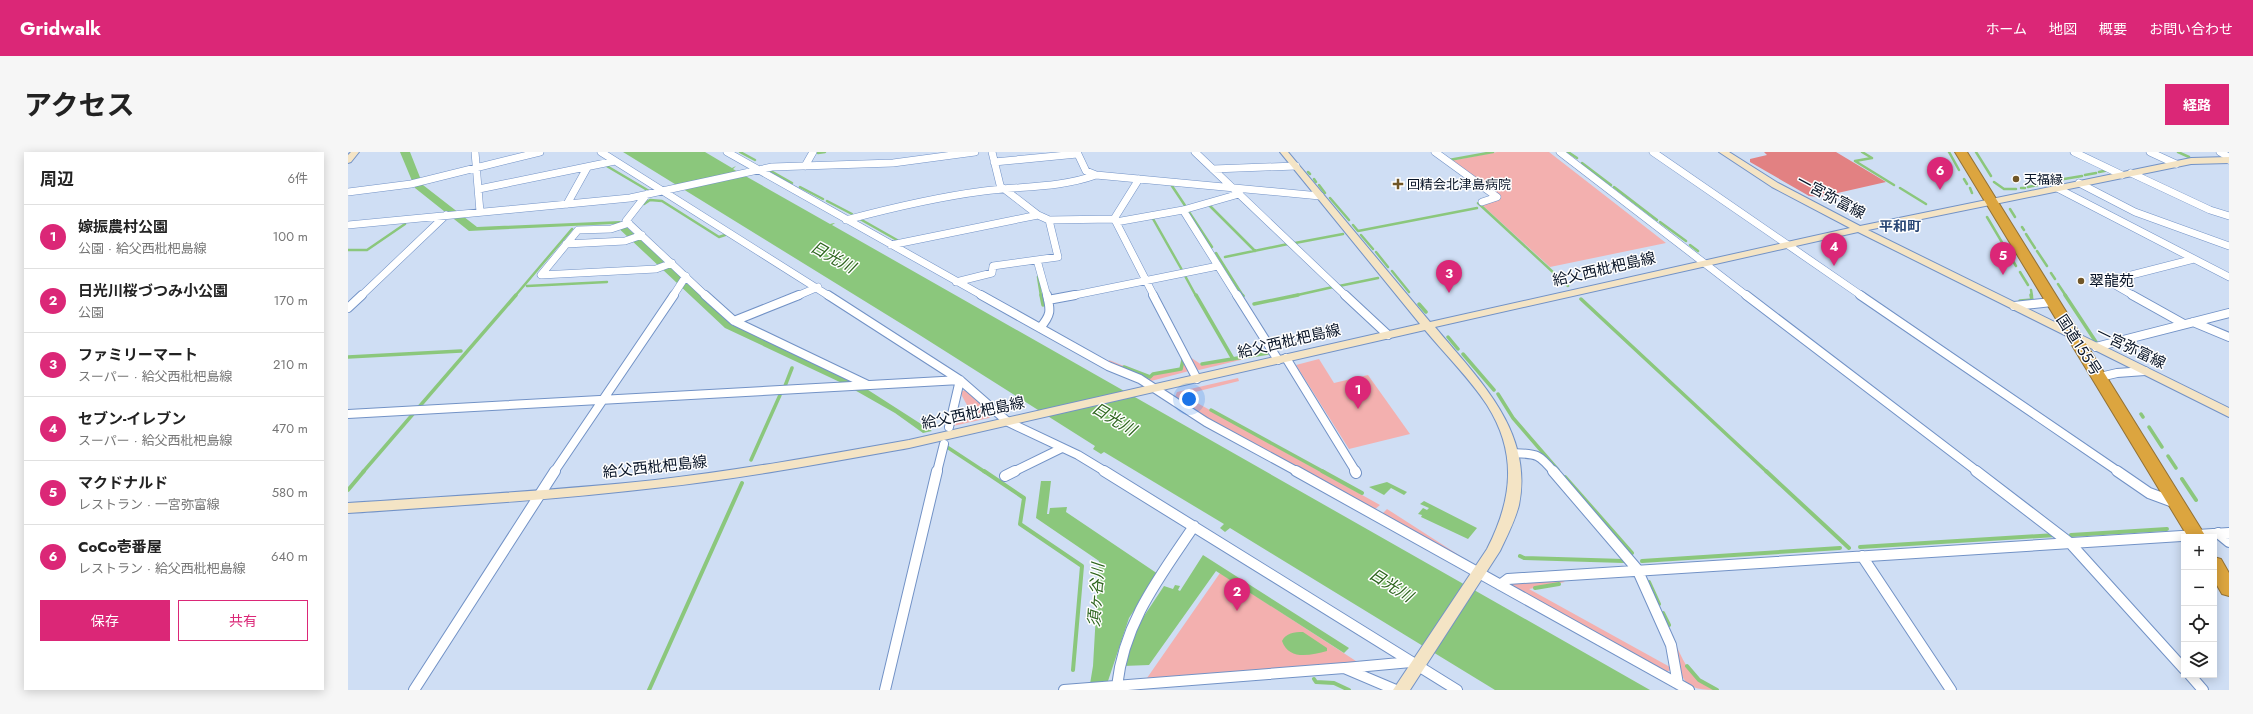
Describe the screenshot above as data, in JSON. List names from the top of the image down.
{
  "streets": {
    "highway": ["国道155号"],
    "main road": ["一宮弥富線", "給父西枇杷島線"]
  },
  "crossings": [
    ["一宮弥富線", "給父西枇杷島線"],
    ["一宮弥富線", "国道155号"],
    ["給父西枇杷島線", "国道155号"]
  ],
  "districts": ["平和町"],
  "water": ["日光川", "須ヶ谷川"],
  "places": {
    "other": ["天福縁", "翠龍苑"],
    "health": ["回精会北津島病院"]
  },
  "page": {
    "header": "Gridwalk",
    "nav": [
      "ホーム",
      "地図",
      "概要",
      "お問い合わせ"
    ],
    "title": "アクセス",
    "buttons": [
      "経路",
      ["保存", "共有"]
    ],
    "heading": ["周辺", "6件"],
    "pins": [
      "6",
      "4",
      "5",
      "3",
      "1",
      "2"
    ],
    "list": [
      {
        "mark": "1",
        "name": "嫁振農村公園",
        "note": "公園 · 給父西枇杷島線",
        "value": "100 m"
      },
      {
        "mark": "2",
        "name": "日光川桜づつみ小公園",
        "note": "公園",
        "value": "170 m"
      },
      {
        "mark": "3",
        "name": "ファミリーマート",
        "note": "スーパー · 給父西枇杷島線",
        "value": "210 m"
      },
      {
        "mark": "4",
        "name": "セブン-イレブン",
        "note": "スーパー · 給父西枇杷島線",
        "value": "470 m"
      },
      {
        "mark": "5",
        "name": "マクドナルド",
        "note": "レストラン · 一宮弥富線",
        "value": "580 m"
      },
      {
        "mark": "6",
        "name": "CoCo壱番屋",
        "note": "レストラン · 給父西枇杷島線",
        "value": "640 m"
      }
    ],
    "map_buttons": ["+", "−"]
  }
}
